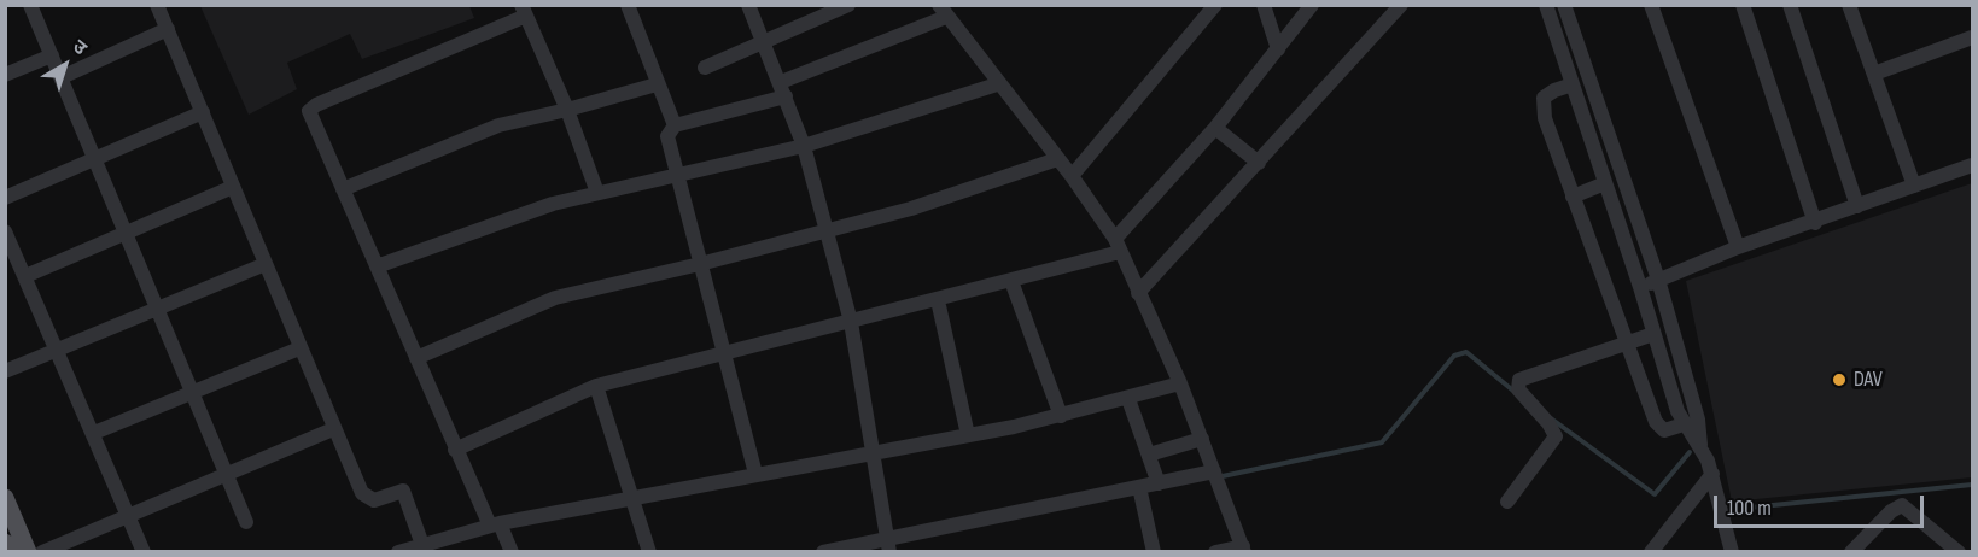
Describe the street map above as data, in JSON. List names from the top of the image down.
{
  "places": ["DAV"],
  "scale_bar": "100 m",
  "north": "top right"
}
